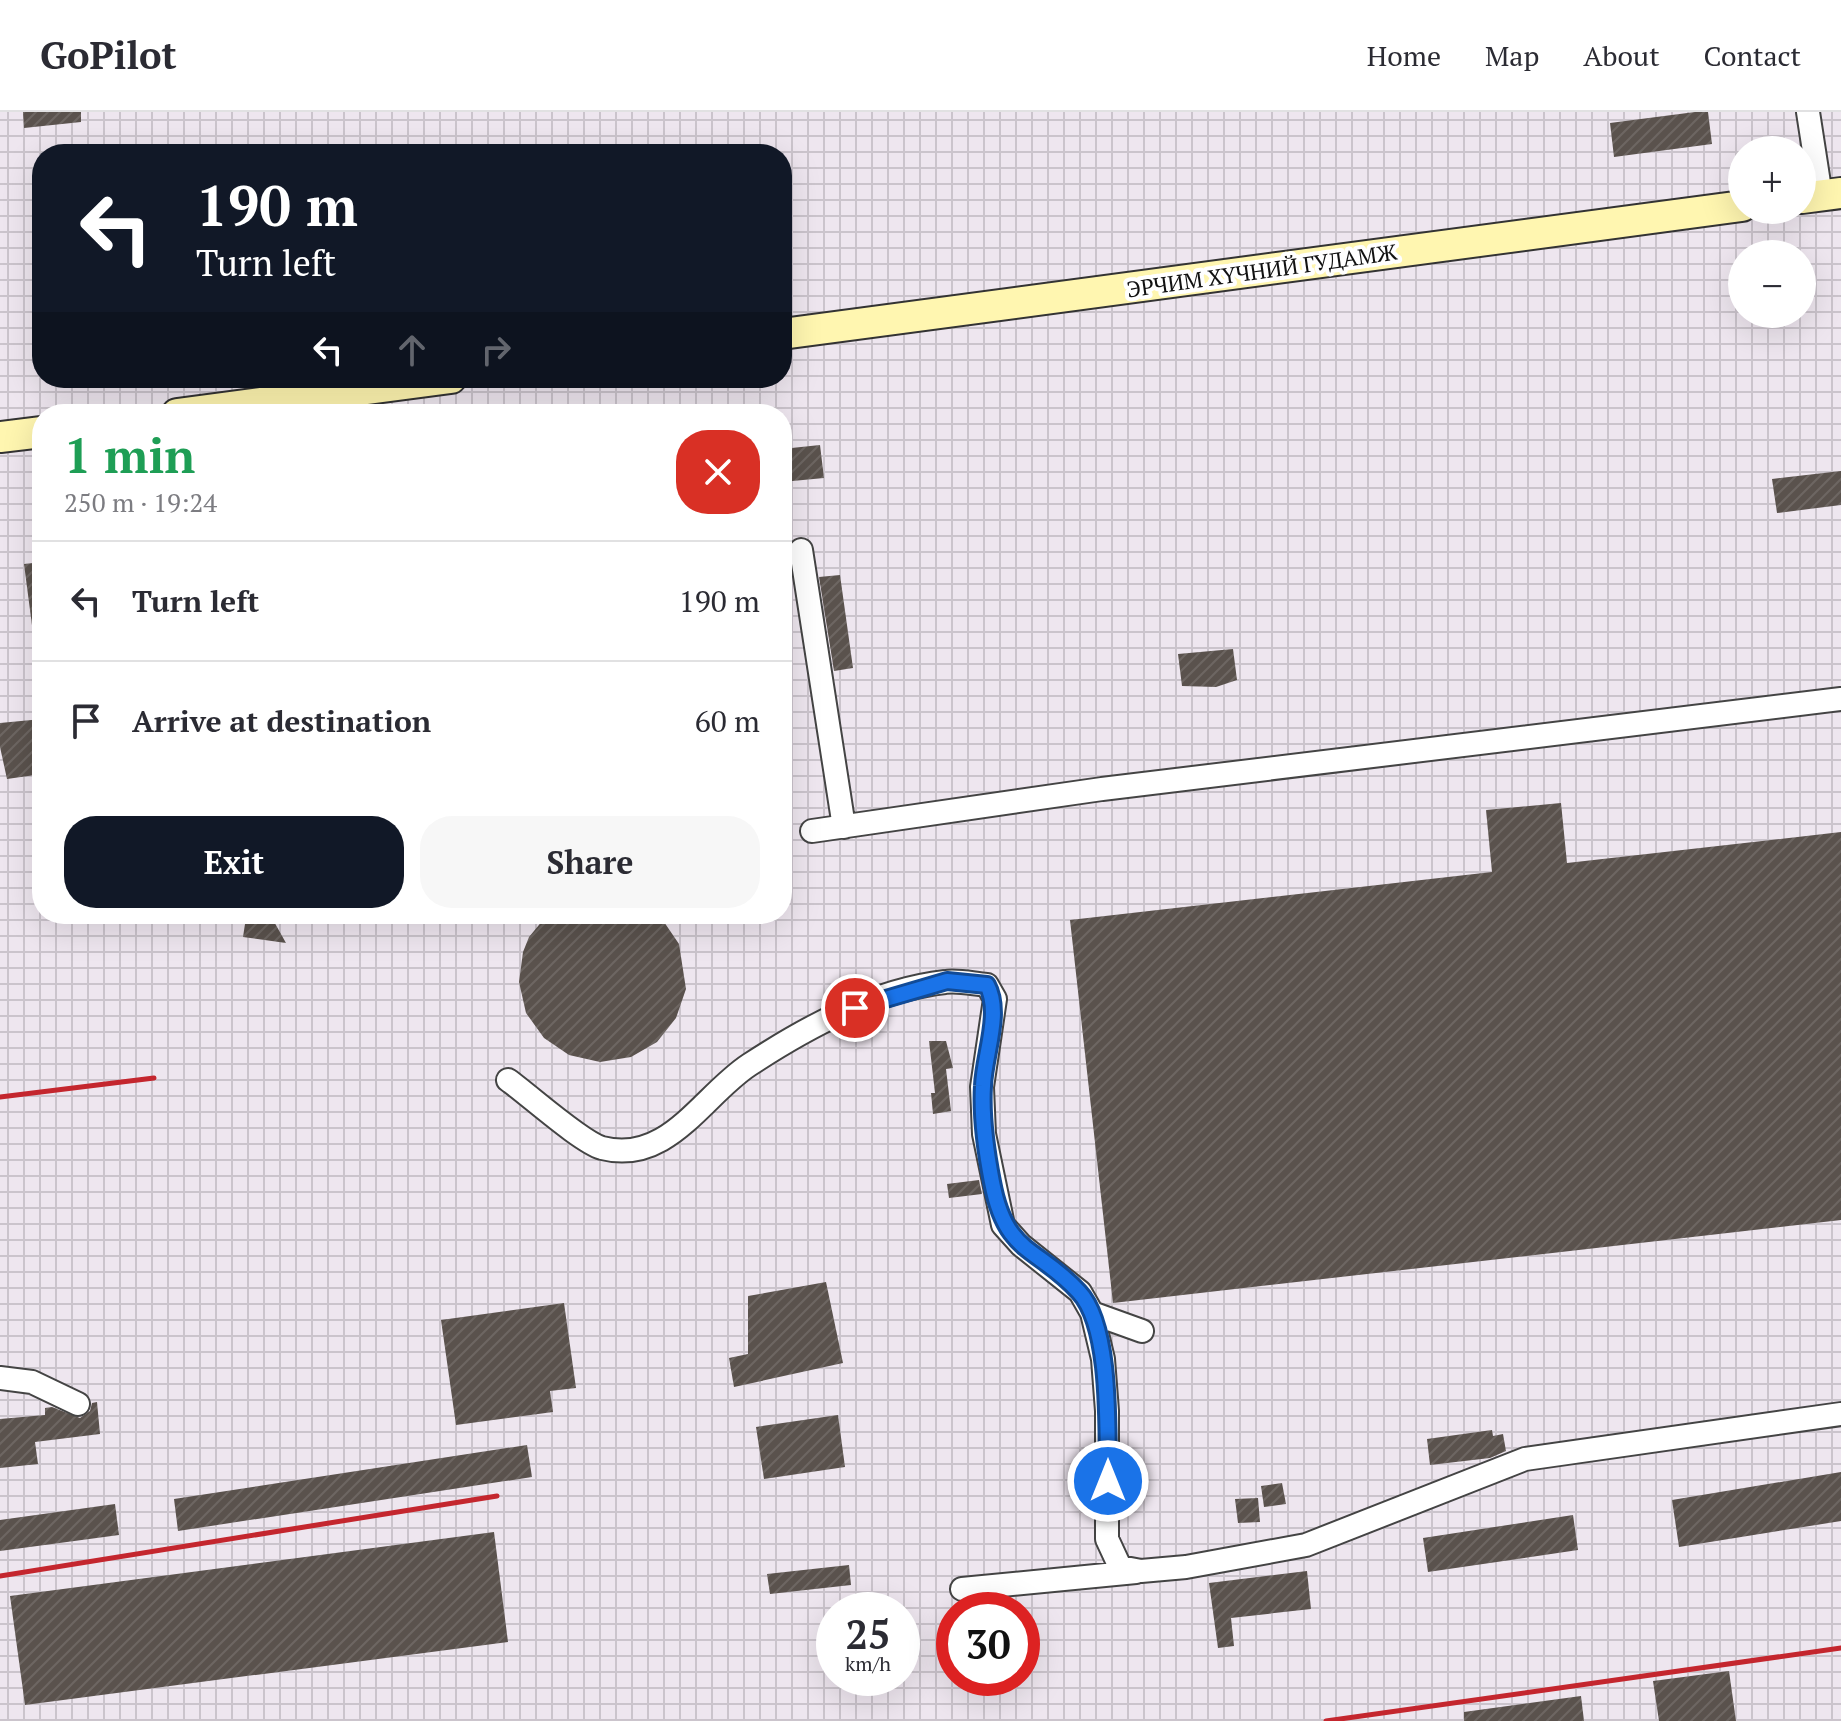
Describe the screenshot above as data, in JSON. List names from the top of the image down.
{
  "streets": {
    "main road": ["ЭРЧИМ ХҮЧНИЙ ГУДАМЖ"]
  },
  "page": {
    "header": "GoPilot",
    "nav": [
      "Home",
      "Map",
      "About",
      "Contact"
    ],
    "map_buttons": ["+", "−"],
    "turn": ["190 m", "Turn left"],
    "heading": ["1 min", "250 m · 19:24"],
    "list": [
      {
        "name": "Turn left",
        "value": "190 m"
      },
      {
        "name": "Arrive at destination",
        "value": "60 m"
      }
    ],
    "buttons": ["Exit", "Share"],
    "speed": "25 km/h",
    "limit": "30"
  }
}
